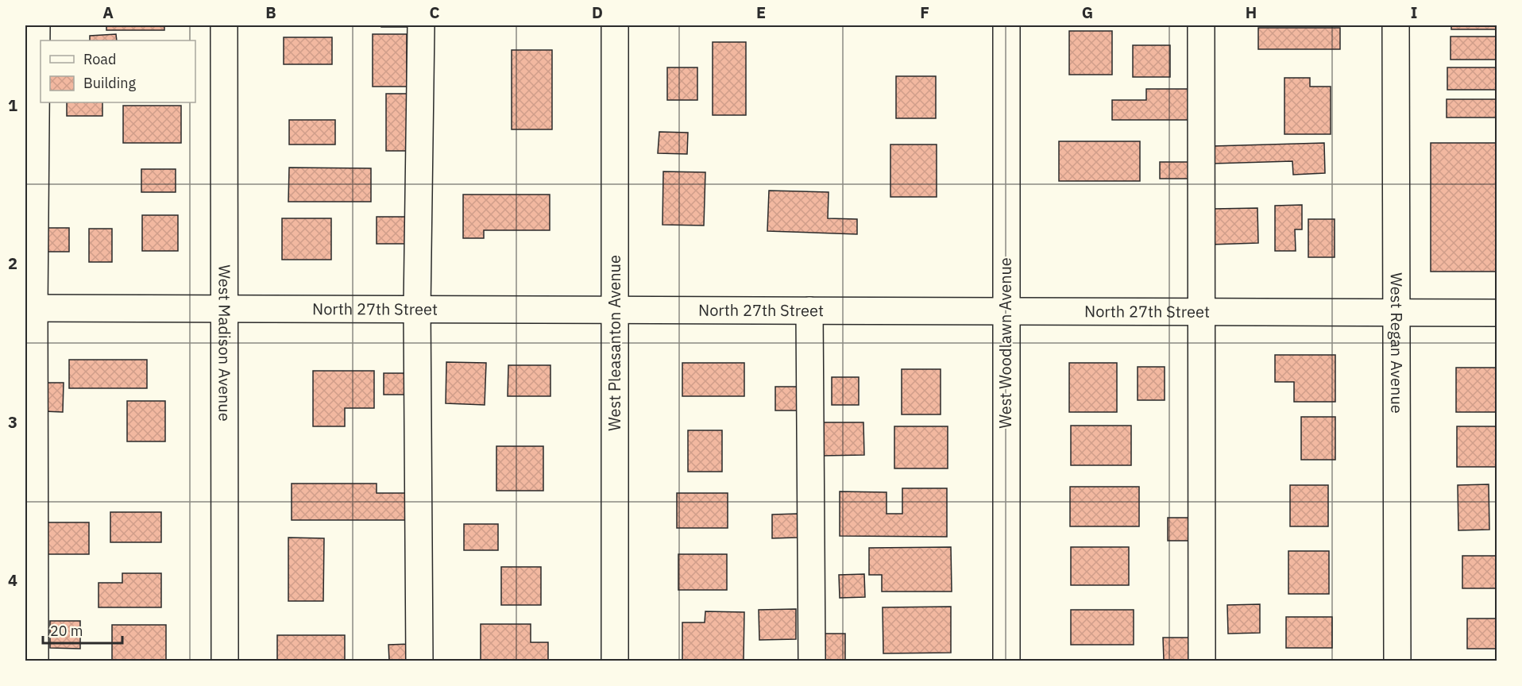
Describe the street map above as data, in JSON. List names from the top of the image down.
{
  "streets": {
    "street": [
      "North 27th Street",
      "West Madison Avenue",
      "West Pleasanton Avenue",
      "West Woodlawn Avenue",
      "West Regan Avenue"
    ]
  },
  "crossings": [
    ["North 27th Street", "West Madison Avenue"],
    ["North 27th Street", "West Pleasanton Avenue"],
    ["North 27th Street", "West Woodlawn Avenue"],
    ["North 27th Street", "West Regan Avenue"]
  ],
  "legend": ["Road", "Building"],
  "scale_bar": "20 m",
  "grid": {
    "columns": [
      "A",
      "B",
      "C",
      "D",
      "E",
      "F",
      "G",
      "H",
      "I"
    ],
    "rows": [
      "1",
      "2",
      "3",
      "4"
    ]
  }
}
